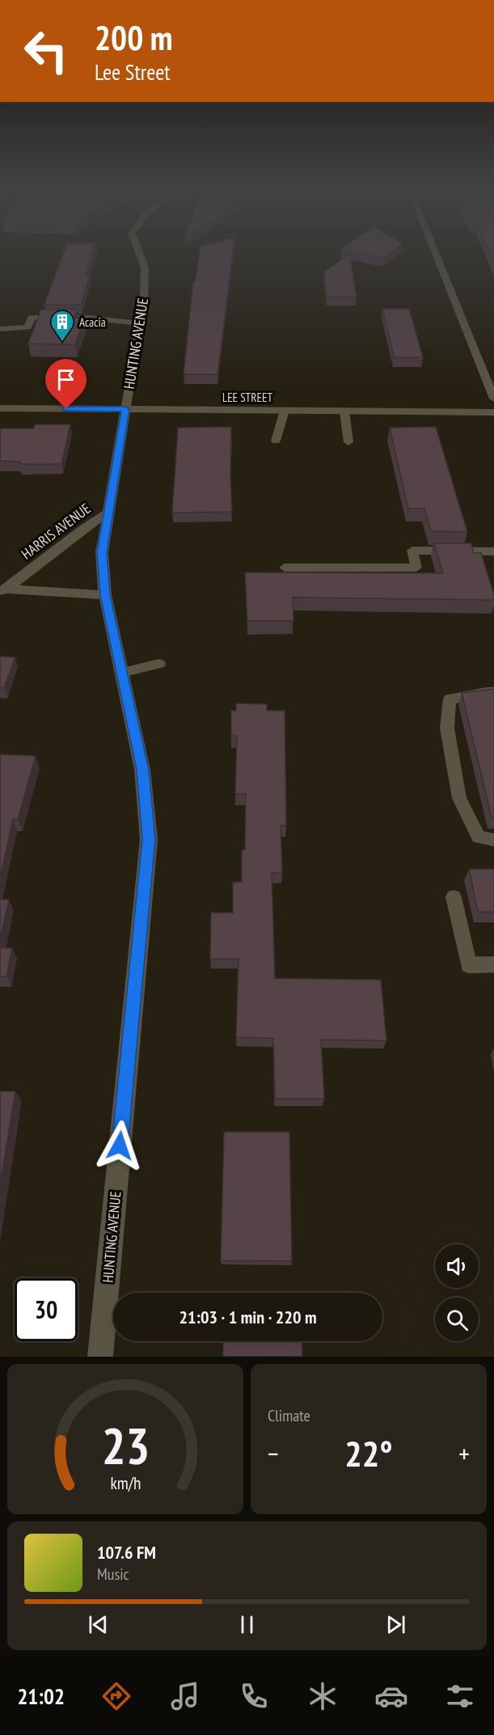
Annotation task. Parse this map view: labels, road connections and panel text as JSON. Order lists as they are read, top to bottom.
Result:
{
  "streets": {
    "street": ["HUNTING AVENUE", "LEE STREET", "HARRIS AVENUE"]
  },
  "crossings": [
    ["HUNTING AVENUE", "LEE STREET"],
    ["HUNTING AVENUE", "HARRIS AVENUE"]
  ],
  "places": {
    "building": ["Acacia"]
  },
  "page": {
    "turn": ["200 m", "Lee Street"],
    "limit": "30",
    "trip": "21:03 · 1 min · 220 m",
    "tile": "Climate",
    "heat": ["−", "22°", "+"],
    "song": ["107.6 FM", "Music"],
    "tabs": "21:02",
    "gauge": ["23", "km/h"]
  }
}
